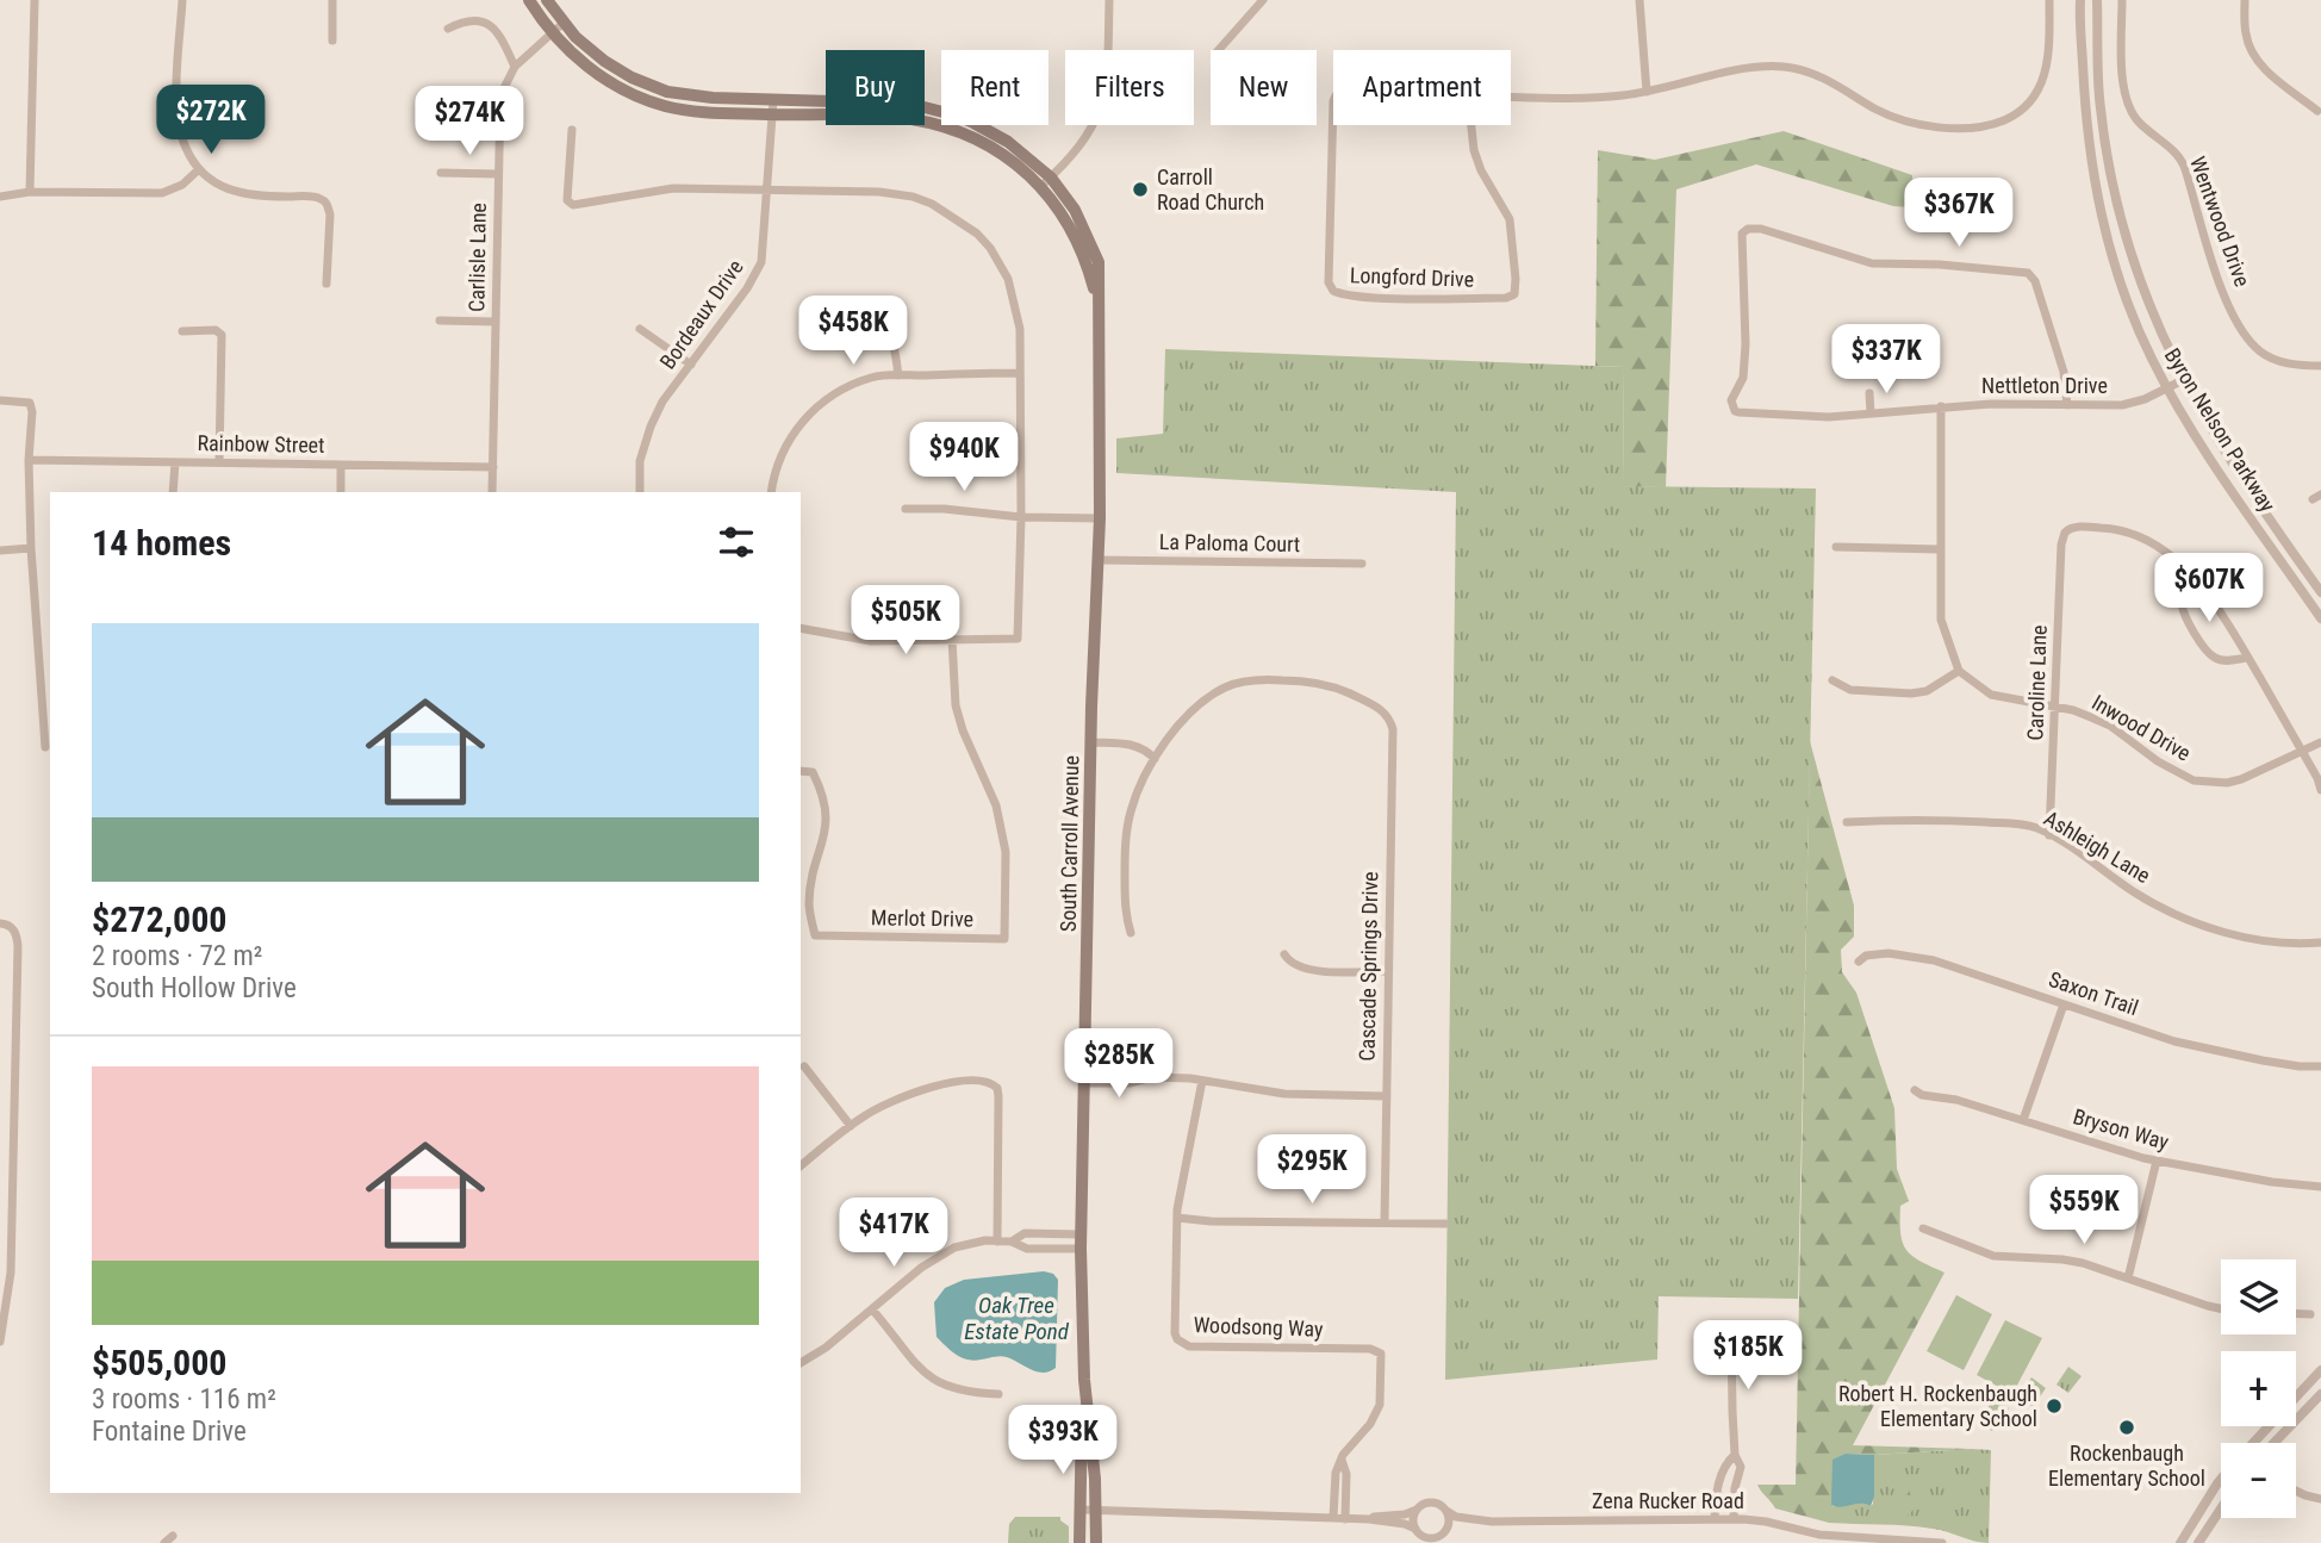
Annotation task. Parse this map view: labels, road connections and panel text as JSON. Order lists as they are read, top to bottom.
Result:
{
  "streets": {
    "main road": ["South Carroll Avenue"],
    "street": [
      "Wentwood Drive",
      "Carlisle Lane",
      "Longford Drive",
      "Bordeaux Drive",
      "Nettleton Drive",
      "Byron Nelson Parkway",
      "Rainbow Street",
      "La Paloma Court",
      "Caroline Lane",
      "Inwood Drive",
      "Ashleigh Lane",
      "Merlot Drive",
      "Cascade Springs Drive",
      "Saxon Trail",
      "Bryson Way",
      "Woodsong Way",
      "Zena Rucker Road"
    ]
  },
  "crossings": [
    ["Carlisle Lane", "Rainbow Street"],
    ["Carlisle Lane", "South Carroll Avenue"],
    ["Bordeaux Drive", "South Carroll Avenue"],
    ["Nettleton Drive", "Byron Nelson Parkway"],
    ["La Paloma Court", "South Carroll Avenue"],
    ["Caroline Lane", "Inwood Drive"],
    ["Caroline Lane", "Ashleigh Lane"]
  ],
  "water": ["Oak Tree Estate Pond"],
  "places": ["Carroll Road Church", "Robert H. Rockenbaugh Elementary School", "Rockenbaugh Elementary School"],
  "page": {
    "chip": [
      "Buy",
      "Rent",
      "Filters",
      "New",
      "Apartment"
    ],
    "price": [
      "$272K",
      "$274K",
      "$367K",
      "$458K",
      "$337K",
      "$940K",
      "$607K",
      "$505K",
      "$285K",
      "$295K",
      "$559K",
      "$417K",
      "$185K",
      "$393K"
    ],
    "heading": "14 homes",
    "list": [
      {
        "name": "$272,000",
        "note": "2 rooms · 72 m² · South Hollow Drive"
      },
      {
        "name": "$505,000",
        "note": "3 rooms · 116 m² · Fontaine Drive"
      }
    ],
    "map_buttons": ["+", "−"]
  }
}
